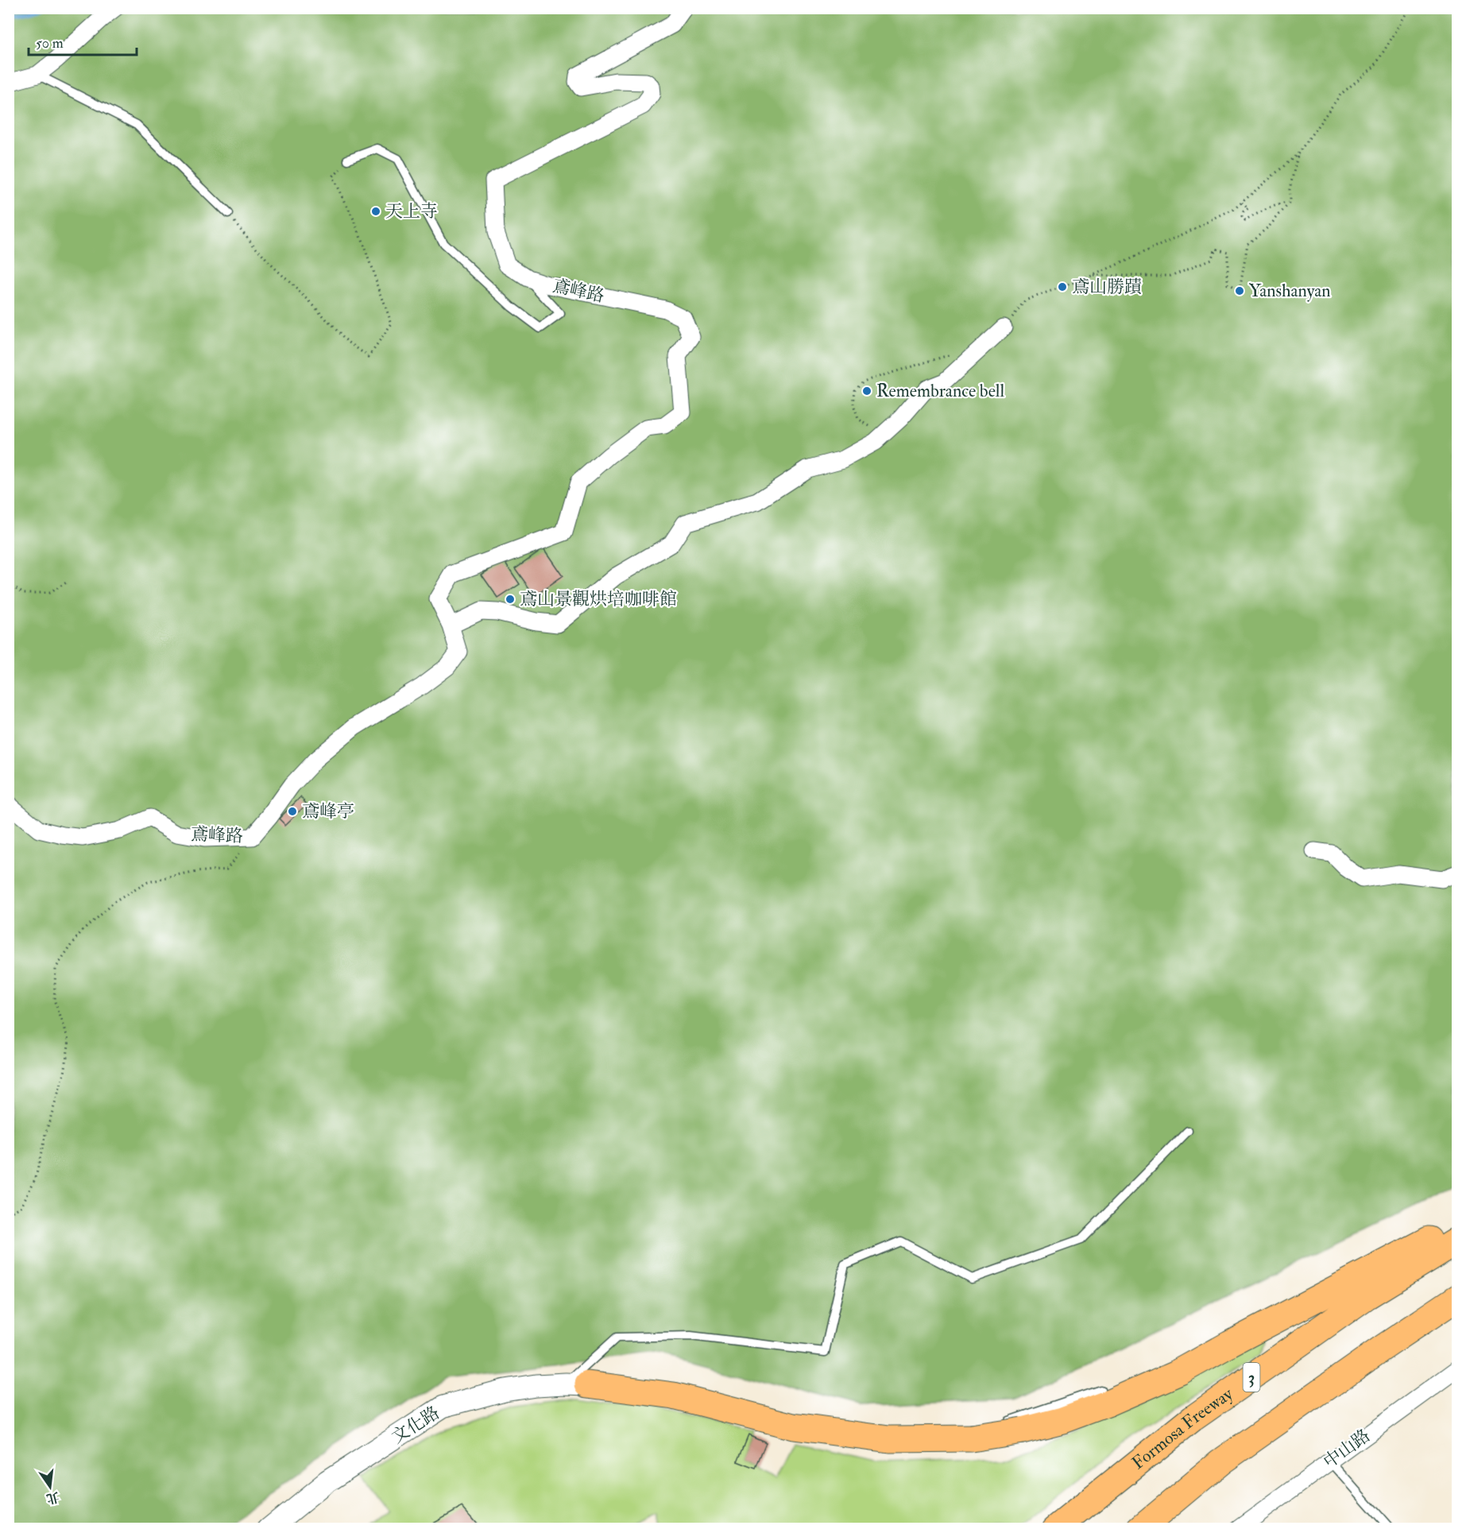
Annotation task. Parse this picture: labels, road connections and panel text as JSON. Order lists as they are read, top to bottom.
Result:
{
  "streets": {
    "highway": ["3", "Formosa Freeway"],
    "street": ["鳶峰路", "文化路", "中山路"]
  },
  "places": [
    "天上寺",
    "鳶山勝蹟",
    "Yanshanyan",
    "Remembrance bell",
    "鳶山景觀烘培咖啡館",
    "鳶峰亭"
  ],
  "scale_bar": "50 m",
  "north": "bottom"
}
